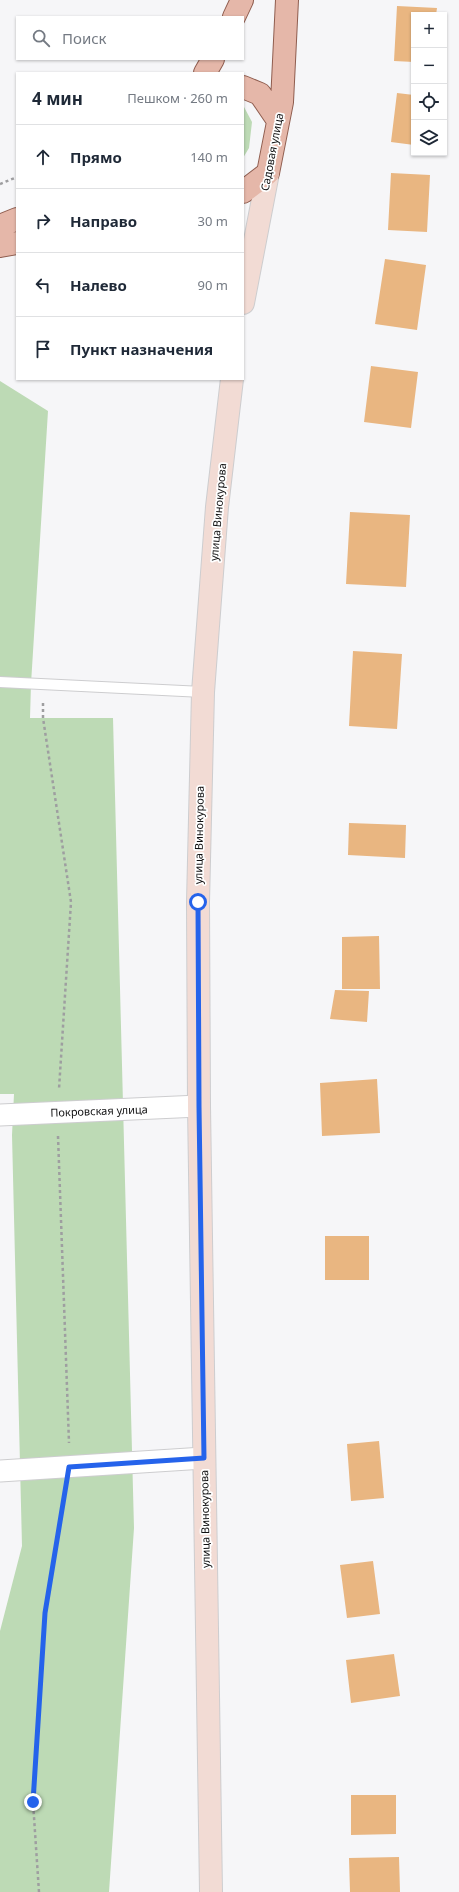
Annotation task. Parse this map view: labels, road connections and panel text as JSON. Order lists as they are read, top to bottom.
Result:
{
  "streets": {
    "main road": ["Садовая улица", "улица Винокурова"],
    "street": ["Покровская улица"]
  },
  "crossings": [
    ["улица Винокурова", "Покровская улица"]
  ],
  "page": {
    "map_buttons": ["+", "−"],
    "search": "Поиск",
    "heading": ["4 мин", "Пешком · 260 m"],
    "list": [
      ["Прямо", "140 m"],
      ["Направо", "30 m"],
      ["Налево", "90 m"],
      "Пункт назначения"
    ]
  }
}
